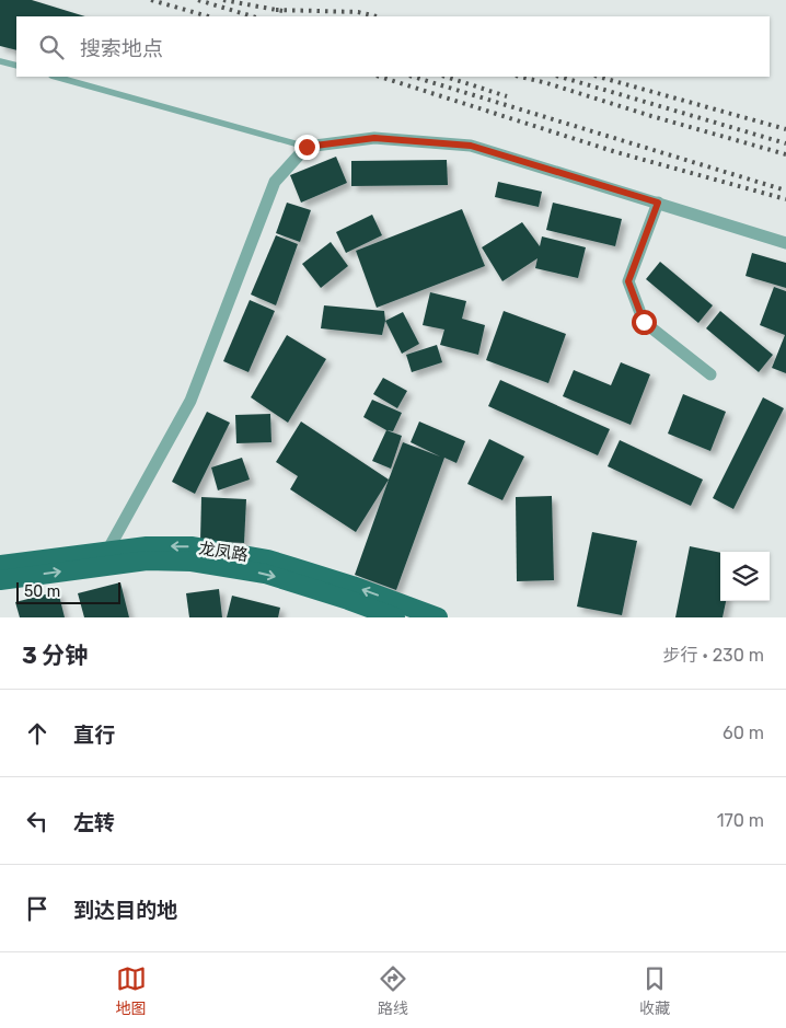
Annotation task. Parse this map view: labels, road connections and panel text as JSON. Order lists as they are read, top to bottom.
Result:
{
  "streets": {
    "main road": ["龙凤路"]
  },
  "scale_bar": "50 m",
  "page": {
    "search": "搜索地点",
    "scale": "50 m",
    "heading": ["3 分钟", "步行 · 230 m"],
    "list": [
      ["直行", "60 m"],
      ["左转", "170 m"],
      "到达目的地"
    ],
    "nav": ["地图", "路线", "收藏"]
  }
}
